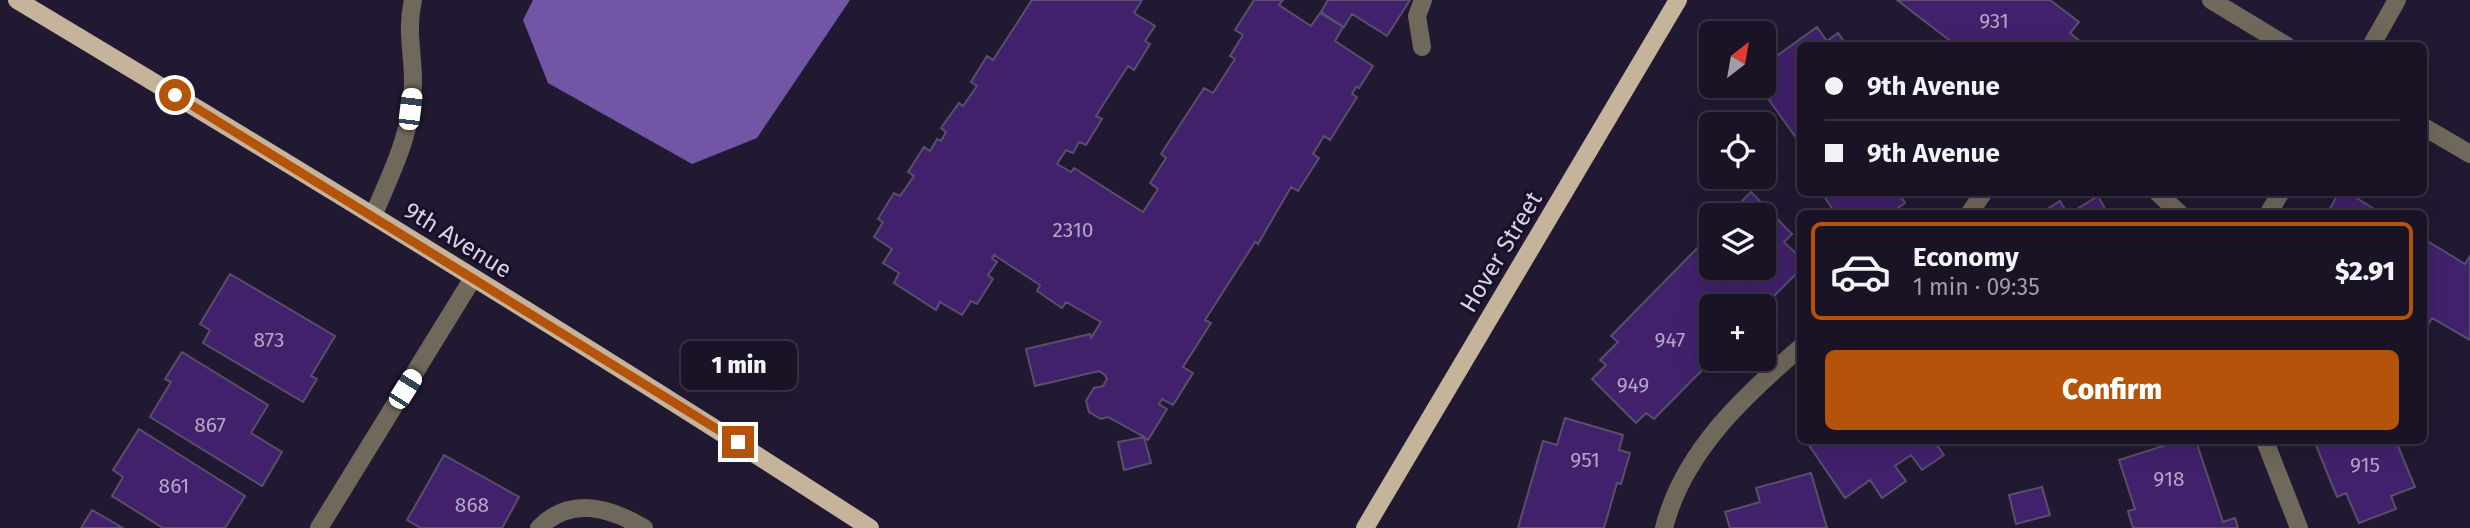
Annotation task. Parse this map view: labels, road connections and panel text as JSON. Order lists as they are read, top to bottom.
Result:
{
  "streets": {
    "main road": ["9th Avenue", "Hover Street"]
  },
  "house_numbers": [
    "931",
    "2310",
    "873",
    "947",
    "949",
    "867",
    "951",
    "915",
    "918",
    "861",
    "868"
  ],
  "north": "top right",
  "page": {
    "map_buttons": "+",
    "banner": ["9th Avenue", "9th Avenue"],
    "list": [
      {
        "name": "Economy",
        "note": "1 min · 09:35",
        "value": "$2.91"
      }
    ],
    "buttons": "Confirm",
    "bubble": "1 min"
  }
}
